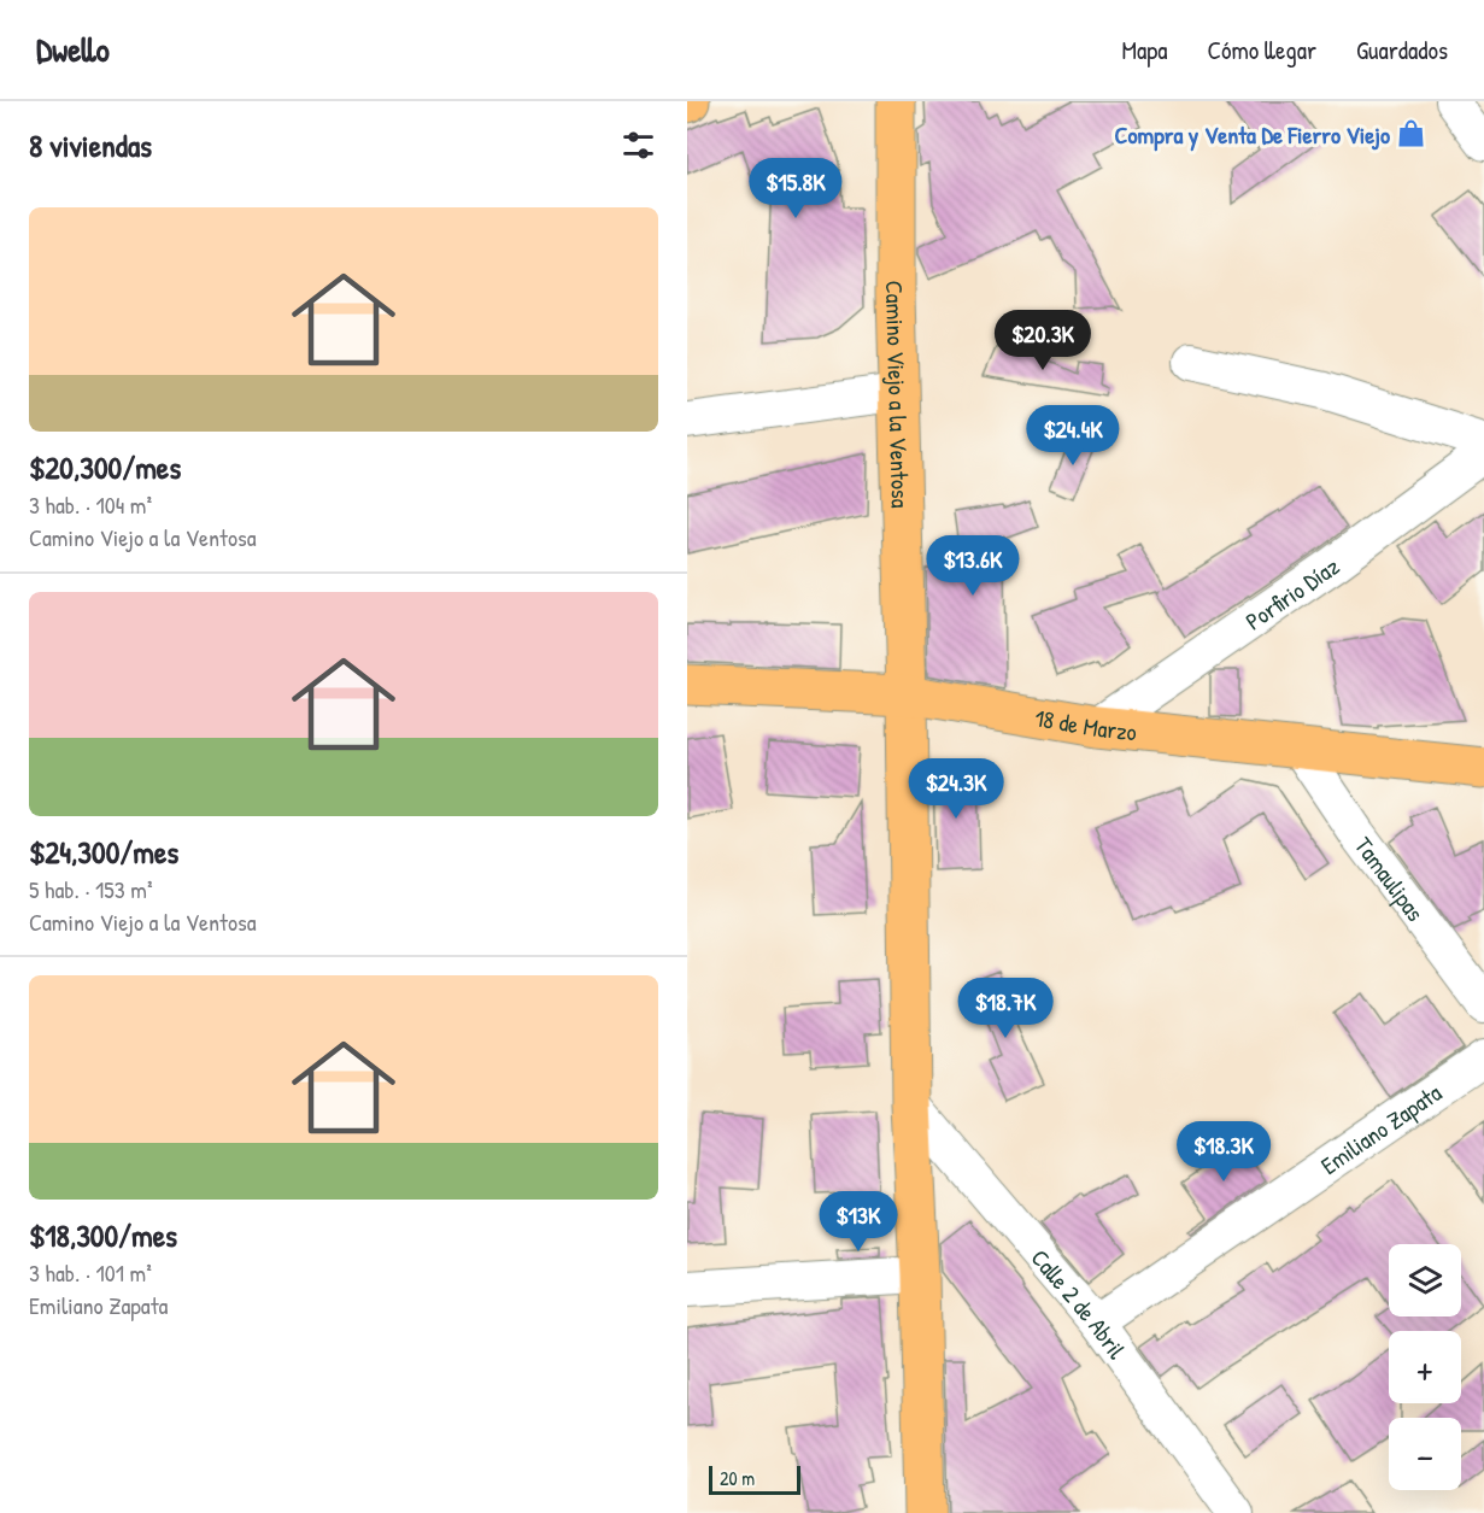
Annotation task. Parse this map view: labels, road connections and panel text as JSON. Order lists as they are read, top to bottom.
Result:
{
  "streets": {
    "main road": ["Camino Viejo a la Ventosa", "18 de Marzo"],
    "street": [
      "Porfirio Díaz",
      "Tamaulipas",
      "Emiliano Zapata",
      "Calle 2 de Abril"
    ]
  },
  "crossings": [
    ["Camino Viejo a la Ventosa", "18 de Marzo"],
    ["Camino Viejo a la Ventosa", "Calle 2 de Abril"],
    ["Porfirio Díaz", "18 de Marzo"],
    ["18 de Marzo", "Tamaulipas"],
    ["Emiliano Zapata", "Calle 2 de Abril"]
  ],
  "places": {
    "shop": ["Compra y Venta De Fierro Viejo"]
  },
  "scale_bar": "20 m",
  "page": {
    "header": "Dwello",
    "nav": ["Mapa", "Cómo llegar", "Guardados"],
    "heading": "8 viviendas",
    "price": [
      "$15.8K",
      "$20.3K",
      "$24.4K",
      "$13.6K",
      "$24.3K",
      "$18.7K",
      "$18.3K",
      "$13K"
    ],
    "list": [
      {
        "name": "$20,300/mes",
        "note": "3 hab. · 104 m² · Camino Viejo a la Ventosa"
      },
      {
        "name": "$24,300/mes",
        "note": "5 hab. · 153 m² · Camino Viejo a la Ventosa"
      },
      {
        "name": "$18,300/mes",
        "note": "3 hab. · 101 m² · Emiliano Zapata"
      }
    ],
    "map_buttons": ["+", "−"],
    "scale": "20 m"
  }
}
